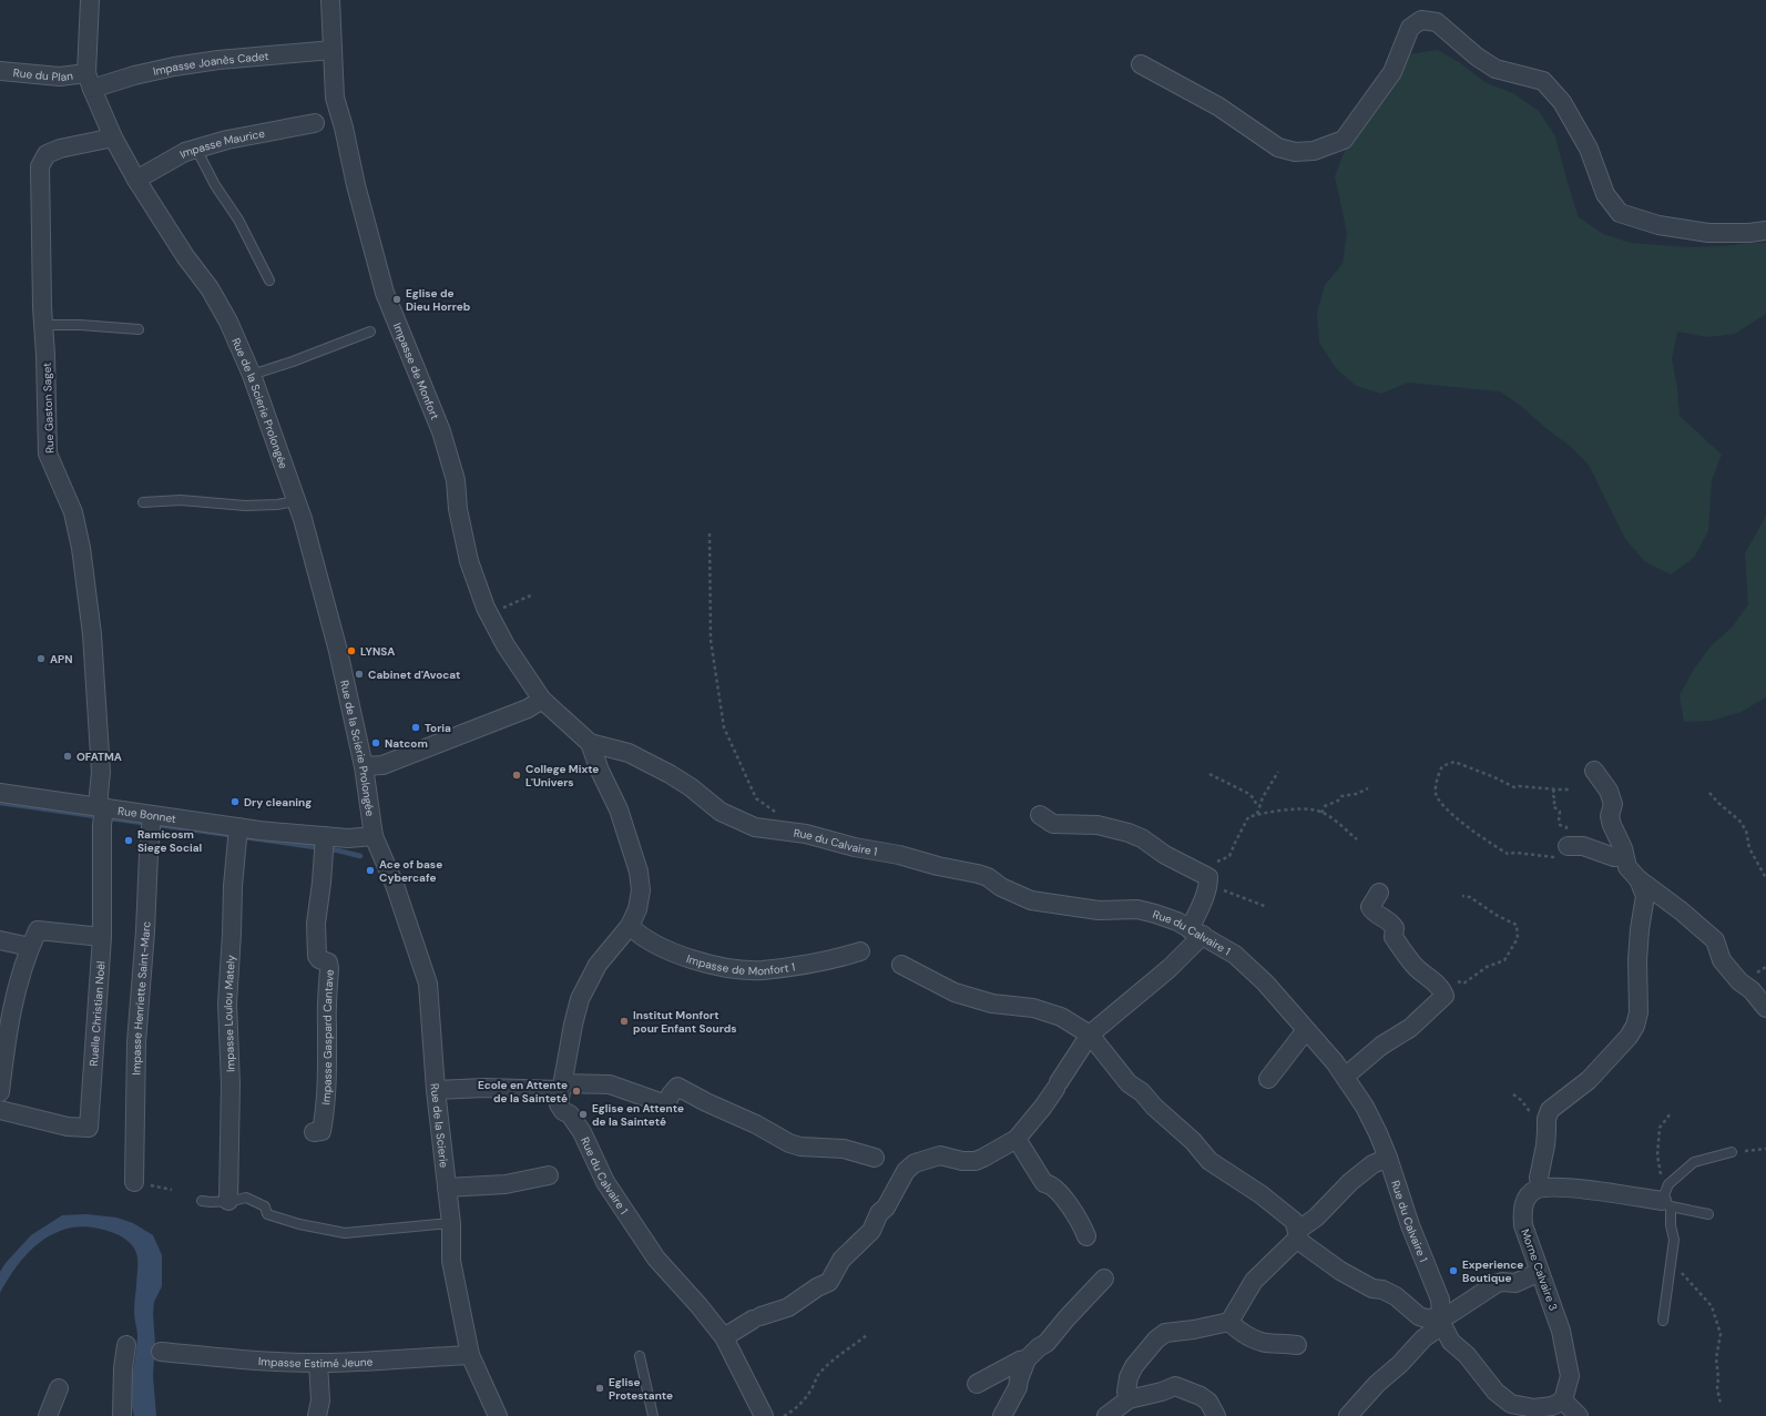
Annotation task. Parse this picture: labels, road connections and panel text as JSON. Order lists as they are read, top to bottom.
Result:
{
  "streets": {
    "street": [
      "Impasse Joanès Cadet",
      "Rue du Plan",
      "Impasse Maurice",
      "Impasse de Monfort",
      "Rue de la Scierie Prolongée",
      "Rue Gaston Saget",
      "Rue Bonnet",
      "Rue du Calvaire 1",
      "Impasse de Monfort 1",
      "Impasse Henriette Saint-Marc",
      "Ruelle Christian Noël",
      "Impasse Loulou Mately",
      "Impasse Gaspard Cantave",
      "Rue de la Scierie",
      "Morne Calvaire 3",
      "Impasse Estimé Jeune"
    ]
  },
  "crossings": [
    ["Impasse Joanès Cadet", "Rue du Plan"],
    ["Impasse Joanès Cadet", "Impasse de Monfort"],
    ["Impasse Joanès Cadet", "Rue de la Scierie Prolongée"],
    ["Rue du Plan", "Rue de la Scierie Prolongée"],
    ["Impasse Maurice", "Rue de la Scierie Prolongée"],
    ["Impasse de Monfort", "Rue du Calvaire 1"],
    ["Rue de la Scierie Prolongée", "Rue Gaston Saget"],
    ["Rue de la Scierie Prolongée", "Rue Bonnet"],
    ["Rue de la Scierie Prolongée", "Rue de la Scierie"],
    ["Rue Gaston Saget", "Rue Bonnet"],
    ["Rue Gaston Saget", "Ruelle Christian Noël"],
    ["Rue Bonnet", "Impasse Henriette Saint-Marc"],
    ["Rue Bonnet", "Ruelle Christian Noël"],
    ["Rue Bonnet", "Impasse Loulou Mately"],
    ["Rue Bonnet", "Impasse Gaspard Cantave"],
    ["Rue Bonnet", "Rue de la Scierie"],
    ["Rue du Calvaire 1", "Impasse de Monfort 1"],
    ["Rue du Calvaire 1", "Morne Calvaire 3"],
    ["Rue de la Scierie", "Impasse Estimé Jeune"]
  ],
  "places": [
    "Eglise de Dieu Horreb",
    "LYNSA",
    "APN",
    "Cabinet d'Avocat",
    "Toria",
    "Natcom",
    "OFATMA",
    "College Mixte L'Univers",
    "Dry cleaning",
    "Ramicosm Siege Social",
    "Ace of base Cybercafe",
    "Institut Monfort pour Enfant Sourds",
    "Ecole en Attente de la Sainteté",
    "Eglise en Attente de la Sainteté",
    "Experience Boutique",
    "Eglise Protestante"
  ]
}
